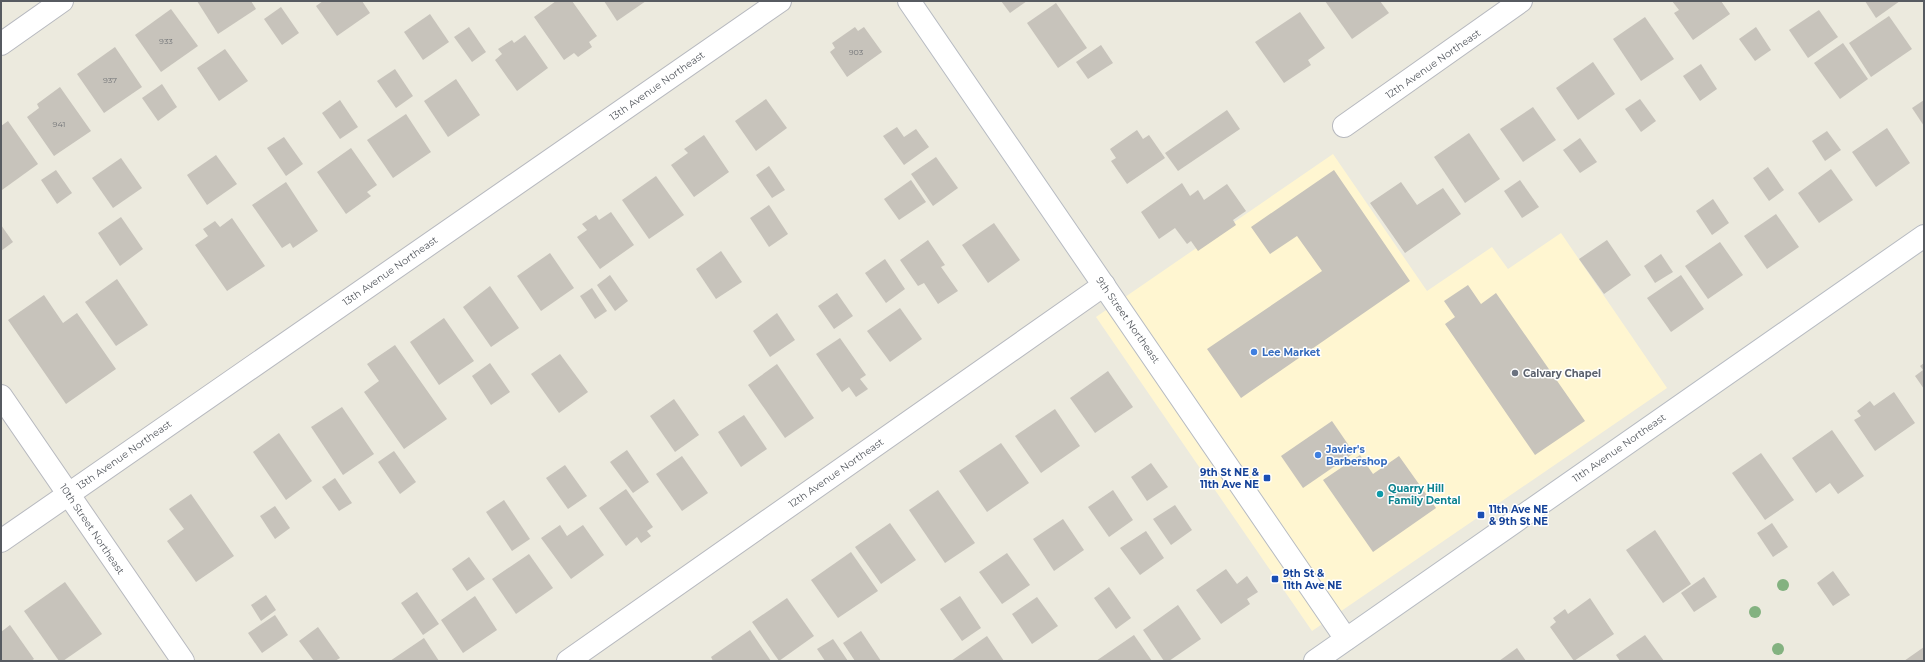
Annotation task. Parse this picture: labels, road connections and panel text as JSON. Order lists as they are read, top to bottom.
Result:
{
  "streets": {
    "street": [
      "12th Avenue Northeast",
      "13th Avenue Northeast",
      "9th Street Northeast",
      "11th Avenue Northeast",
      "10th Street Northeast"
    ]
  },
  "crossings": [
    ["12th Avenue Northeast", "9th Street Northeast"],
    ["13th Avenue Northeast", "10th Street Northeast"],
    ["9th Street Northeast", "11th Avenue Northeast"]
  ],
  "places": {
    "other": [
      "Lee Market",
      "Calvary Chapel",
      "Javier's Barbershop",
      "Quarry Hill Family Dental"
    ],
    "transit": ["9th St NE & 11th Ave NE", "11th Ave NE & 9th St NE", "9th St & 11th Ave NE"]
  },
  "house_numbers": [
    "933",
    "903",
    "937",
    "941"
  ]
}
